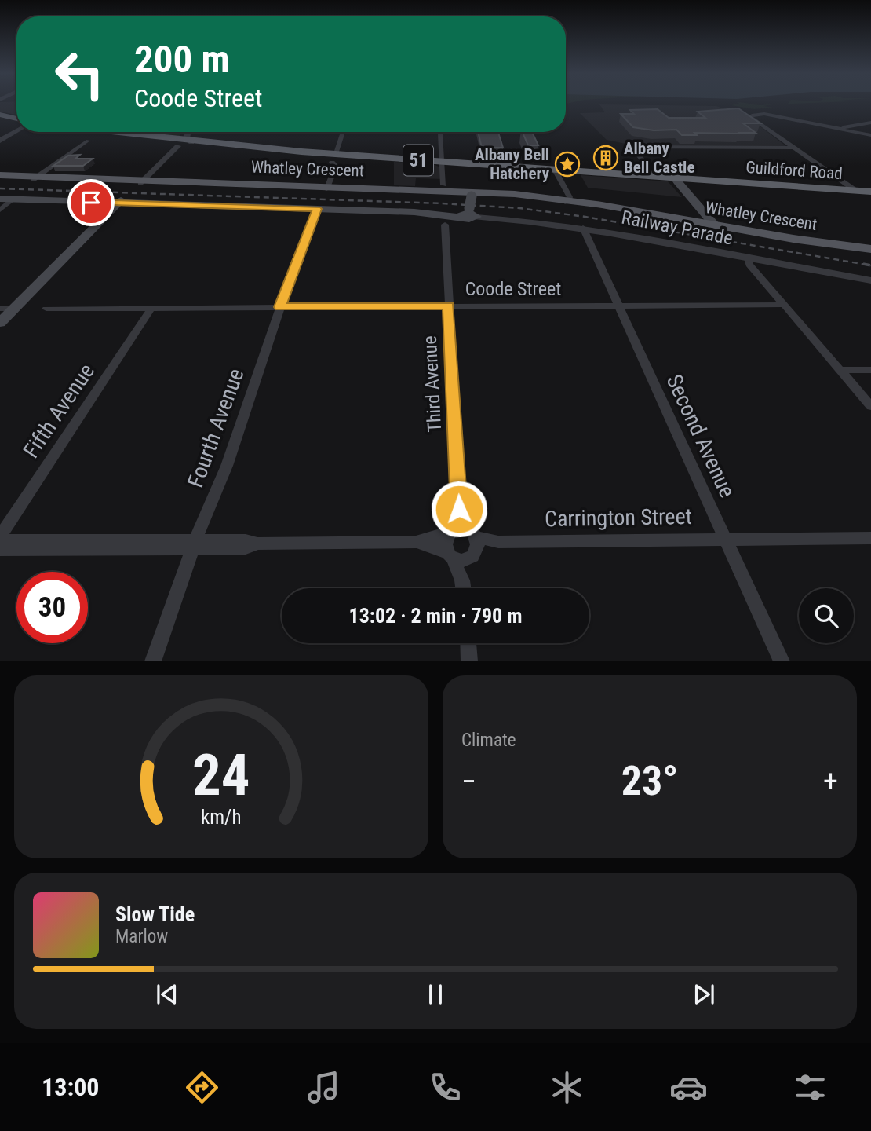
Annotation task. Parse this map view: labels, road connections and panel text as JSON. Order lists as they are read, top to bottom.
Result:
{
  "streets": {
    "highway": ["51", "Guildford Road"],
    "main road": ["Whatley Crescent", "Railway Parade"],
    "street": [
      "Coode Street",
      "Third Avenue",
      "Fifth Avenue",
      "Fourth Avenue",
      "Second Avenue",
      "Carrington Street"
    ]
  },
  "crossings": [
    ["Railway Parade", "Fourth Avenue"],
    ["Railway Parade", "Second Avenue"],
    ["Coode Street", "Third Avenue"],
    ["Coode Street", "Fifth Avenue"],
    ["Coode Street", "Fourth Avenue"],
    ["Coode Street", "Second Avenue"],
    ["Third Avenue", "Carrington Street"],
    ["Fifth Avenue", "Carrington Street"],
    ["Fourth Avenue", "Carrington Street"],
    ["Second Avenue", "Carrington Street"]
  ],
  "places": {
    "building": ["Albany Bell Castle"],
    "place": ["Albany Bell Hatchery"]
  },
  "page": {
    "turn": ["200 m", "Coode Street"],
    "limit": "30",
    "trip": "13:02 · 2 min · 790 m",
    "tile": "Climate",
    "heat": ["−", "23°", "+"],
    "song": ["Slow Tide", "Marlow"],
    "tabs": "13:00",
    "gauge": ["24", "km/h"]
  }
}
